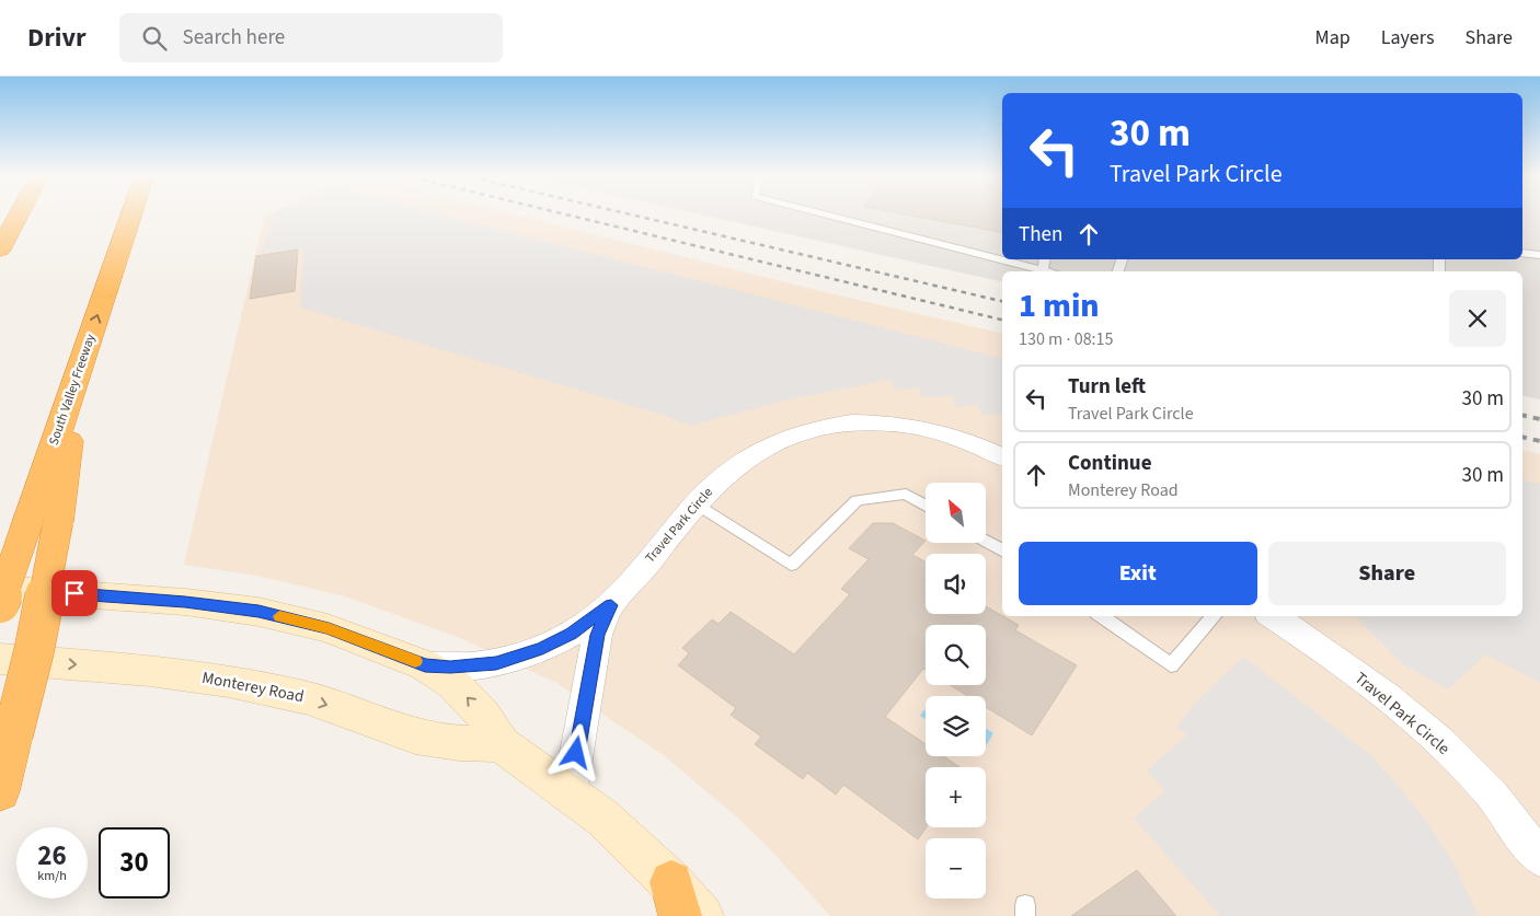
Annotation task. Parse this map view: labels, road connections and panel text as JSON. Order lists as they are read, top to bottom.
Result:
{
  "streets": {
    "highway": ["South Valley Freeway"],
    "main road": ["Monterey Road"],
    "street": ["Travel Park Circle"]
  },
  "one_way": ["South Valley Freeway"],
  "north": "top left",
  "page": {
    "header": "Drivr",
    "search": "Search here",
    "nav": ["Map", "Layers", "Share"],
    "turn": ["30 m", "Travel Park Circle"],
    "then": "Then",
    "heading": ["1 min", "130 m · 08:15"],
    "list": [
      {
        "name": "Turn left",
        "note": "Travel Park Circle",
        "value": "30 m"
      },
      {
        "name": "Continue",
        "note": "Monterey Road",
        "value": "30 m"
      }
    ],
    "map_buttons": ["+", "−"],
    "buttons": ["Exit", "Share"],
    "speed": "26 km/h",
    "limit": "30"
  }
}
